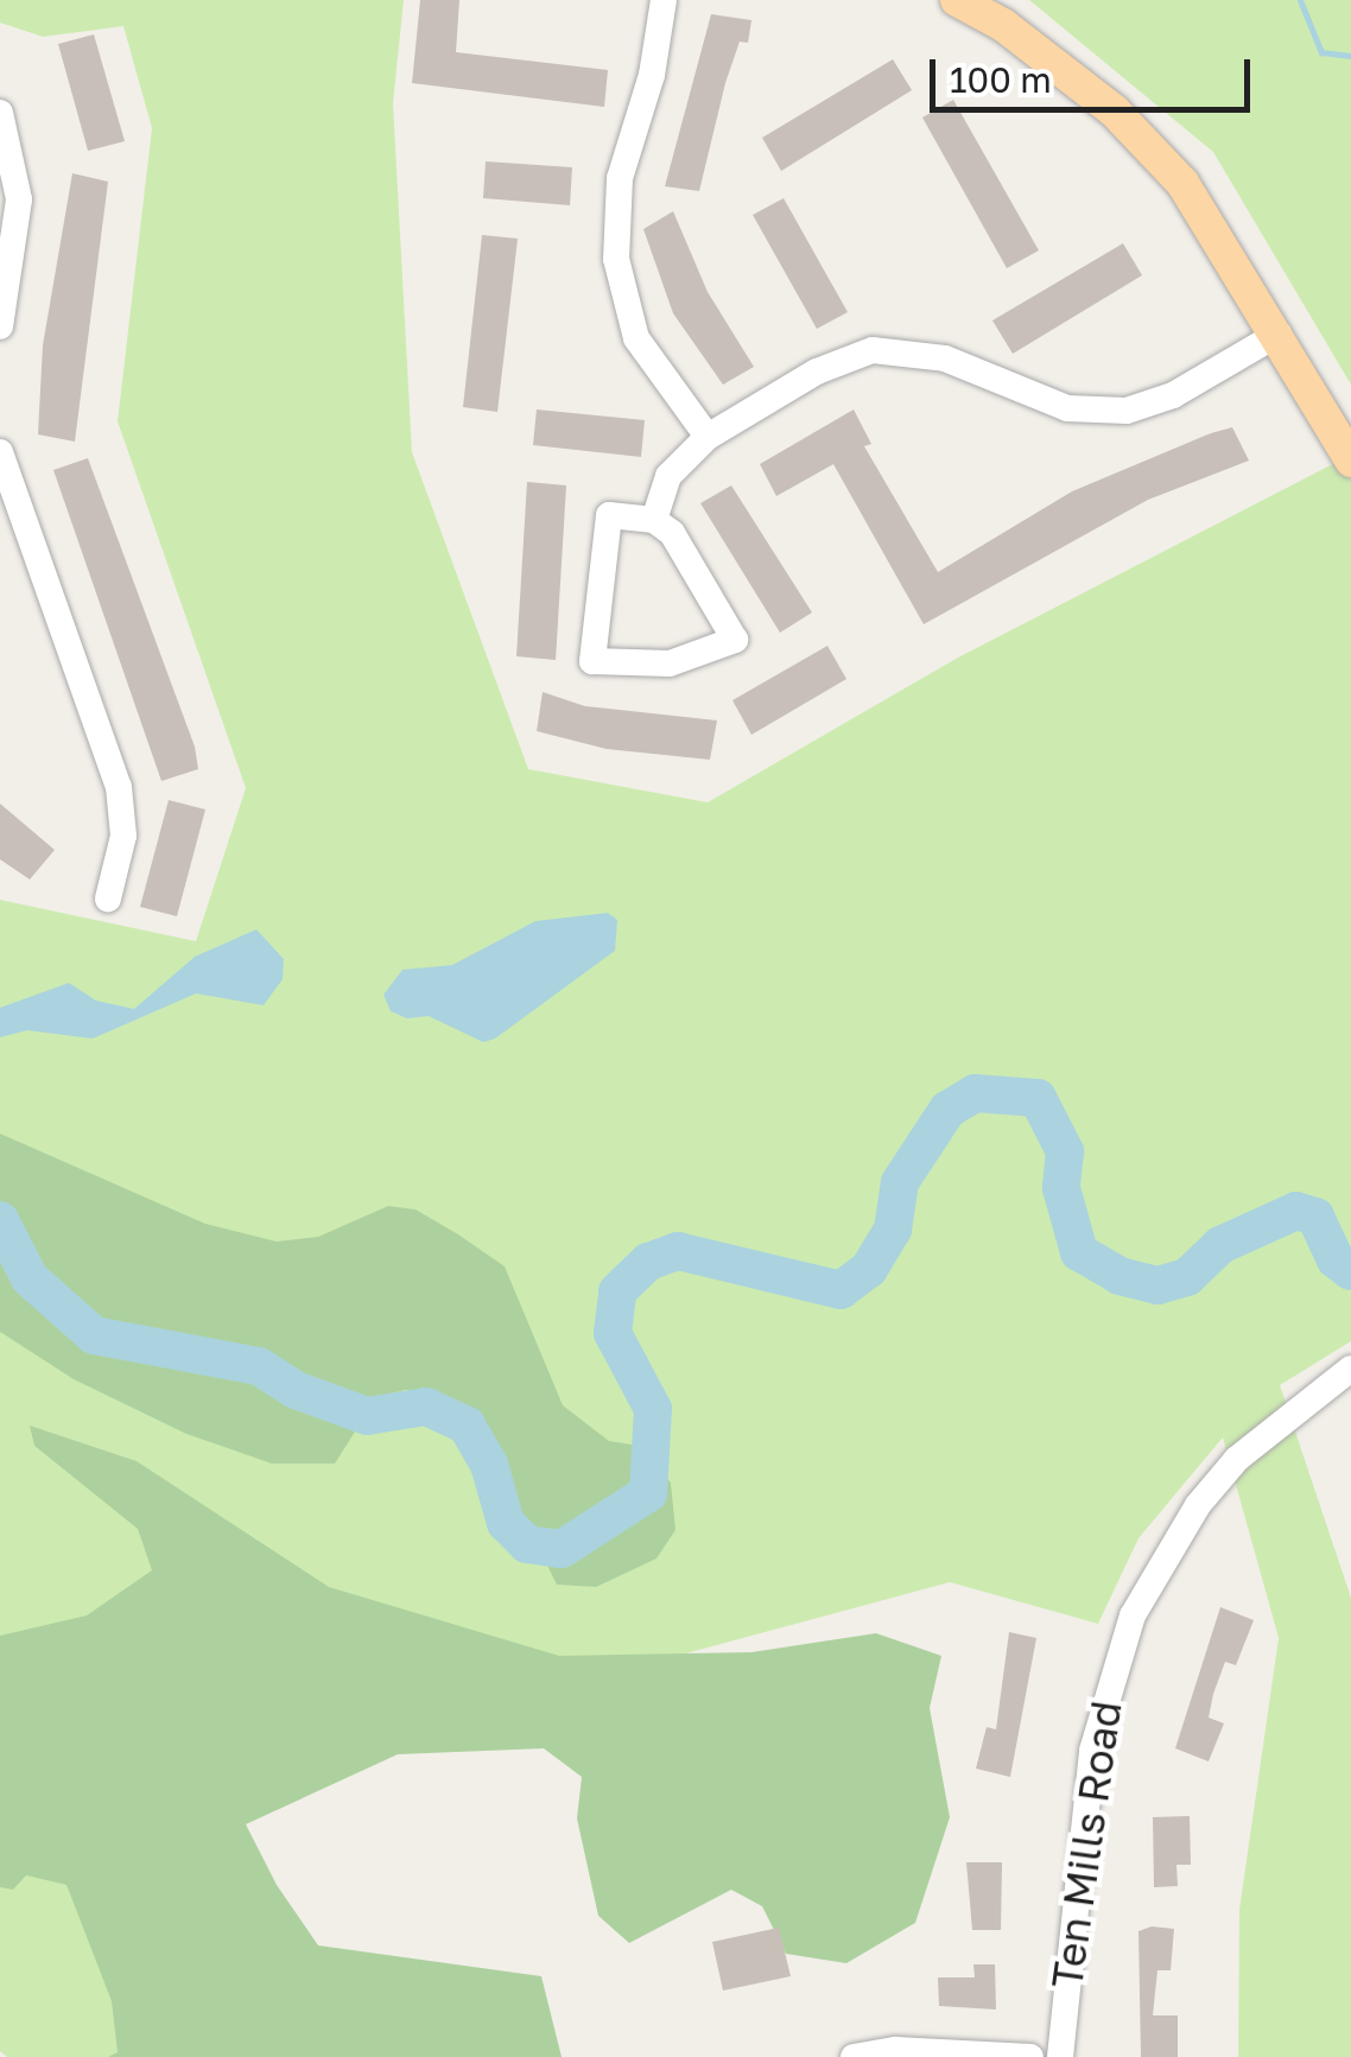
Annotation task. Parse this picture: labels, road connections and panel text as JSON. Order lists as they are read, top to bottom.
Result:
{
  "streets": {
    "street": ["Ten Mills Road"]
  },
  "scale_bar": "100 m"
}
